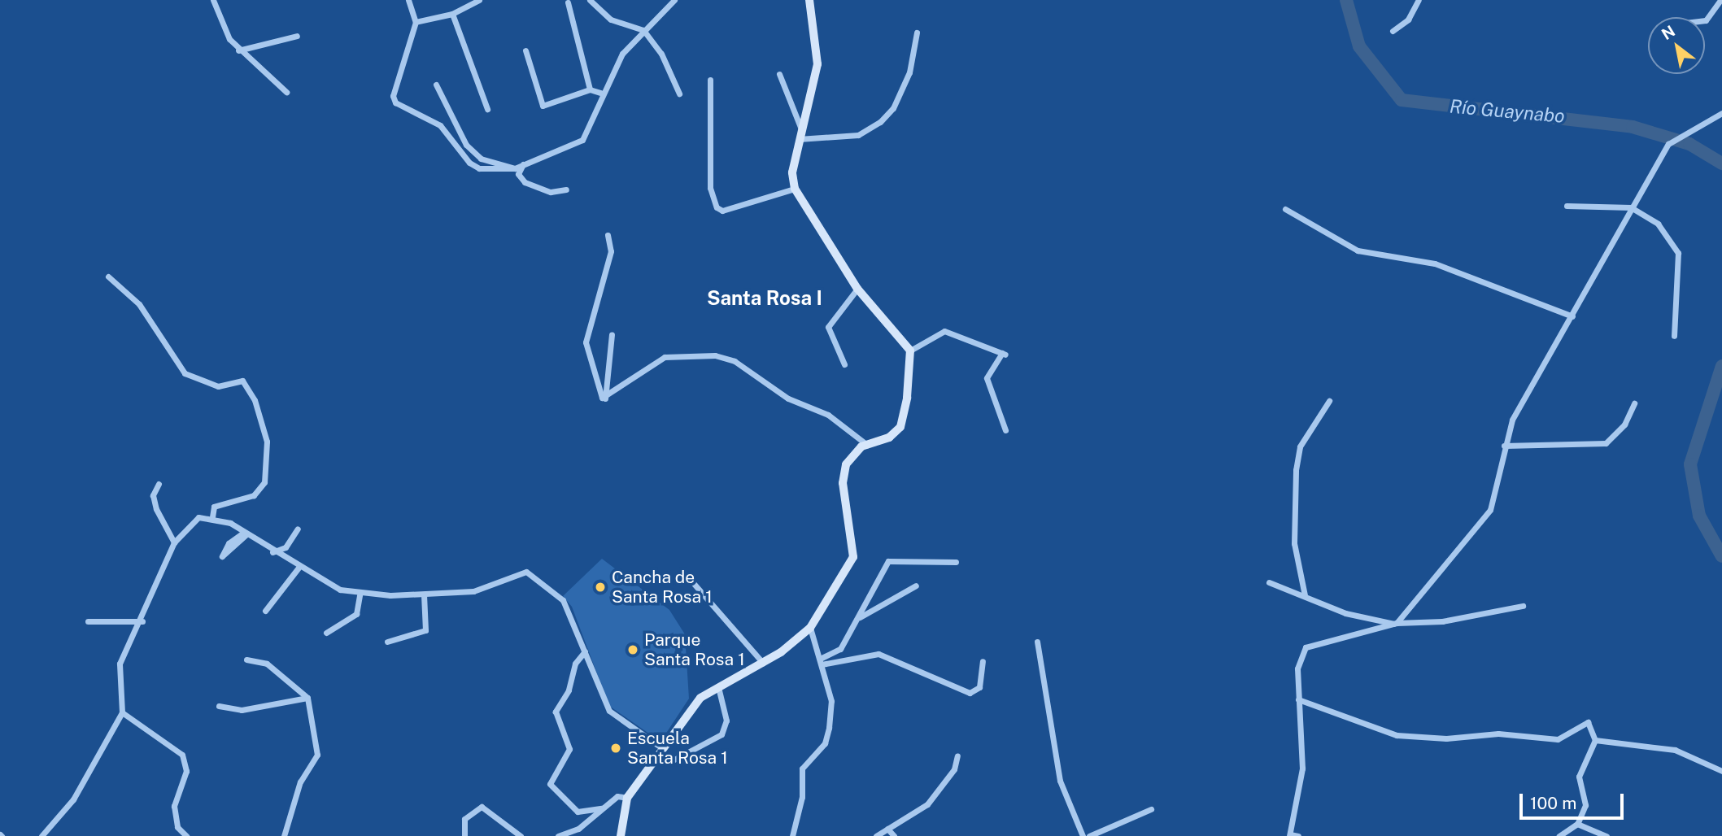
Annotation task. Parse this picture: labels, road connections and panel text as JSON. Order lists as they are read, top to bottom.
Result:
{
  "districts": ["Santa Rosa I"],
  "water": ["Río Guaynabo"],
  "places": ["Cancha de Santa Rosa 1", "Parque Santa Rosa 1", "Escuela Santa Rosa 1"],
  "scale_bar": "100 m",
  "north": "top left"
}
